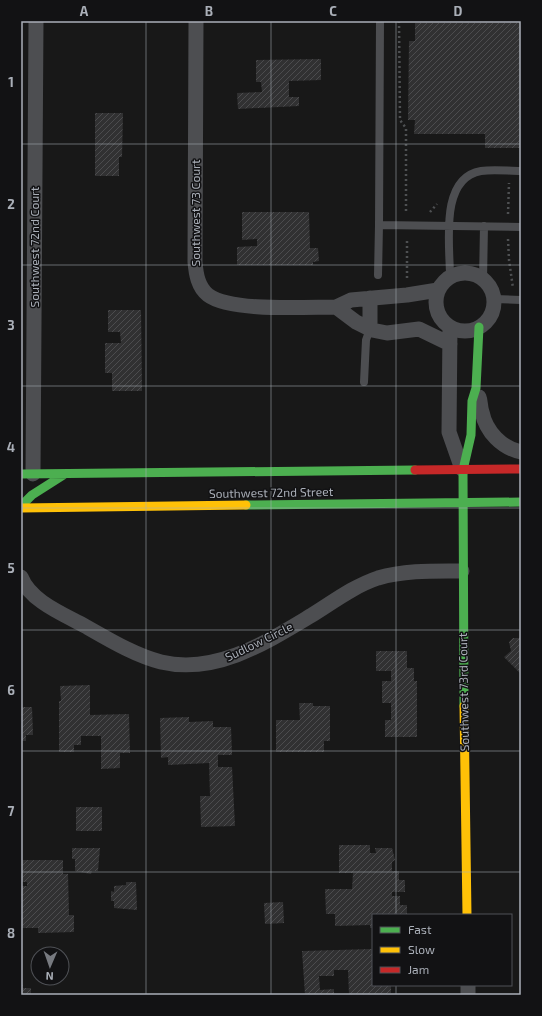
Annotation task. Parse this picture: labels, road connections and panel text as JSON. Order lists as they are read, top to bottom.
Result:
{
  "streets": {
    "main road": ["Southwest 72nd Street", "Southwest 73rd Court"],
    "street": ["Southwest 73 Court", "Southwest 72nd Court", "Sudlow Circle"]
  },
  "crossings": [
    ["Southwest 72nd Court", "Southwest 72nd Street"],
    ["Southwest 72nd Street", "Southwest 73rd Court"],
    ["Sudlow Circle", "Southwest 73rd Court"]
  ],
  "legend": ["Fast", "Slow", "Jam"],
  "north": "bottom",
  "grid": {
    "columns": [
      "A",
      "B",
      "C",
      "D"
    ],
    "rows": [
      "1",
      "2",
      "3",
      "4",
      "5",
      "6",
      "7",
      "8"
    ]
  }
}
